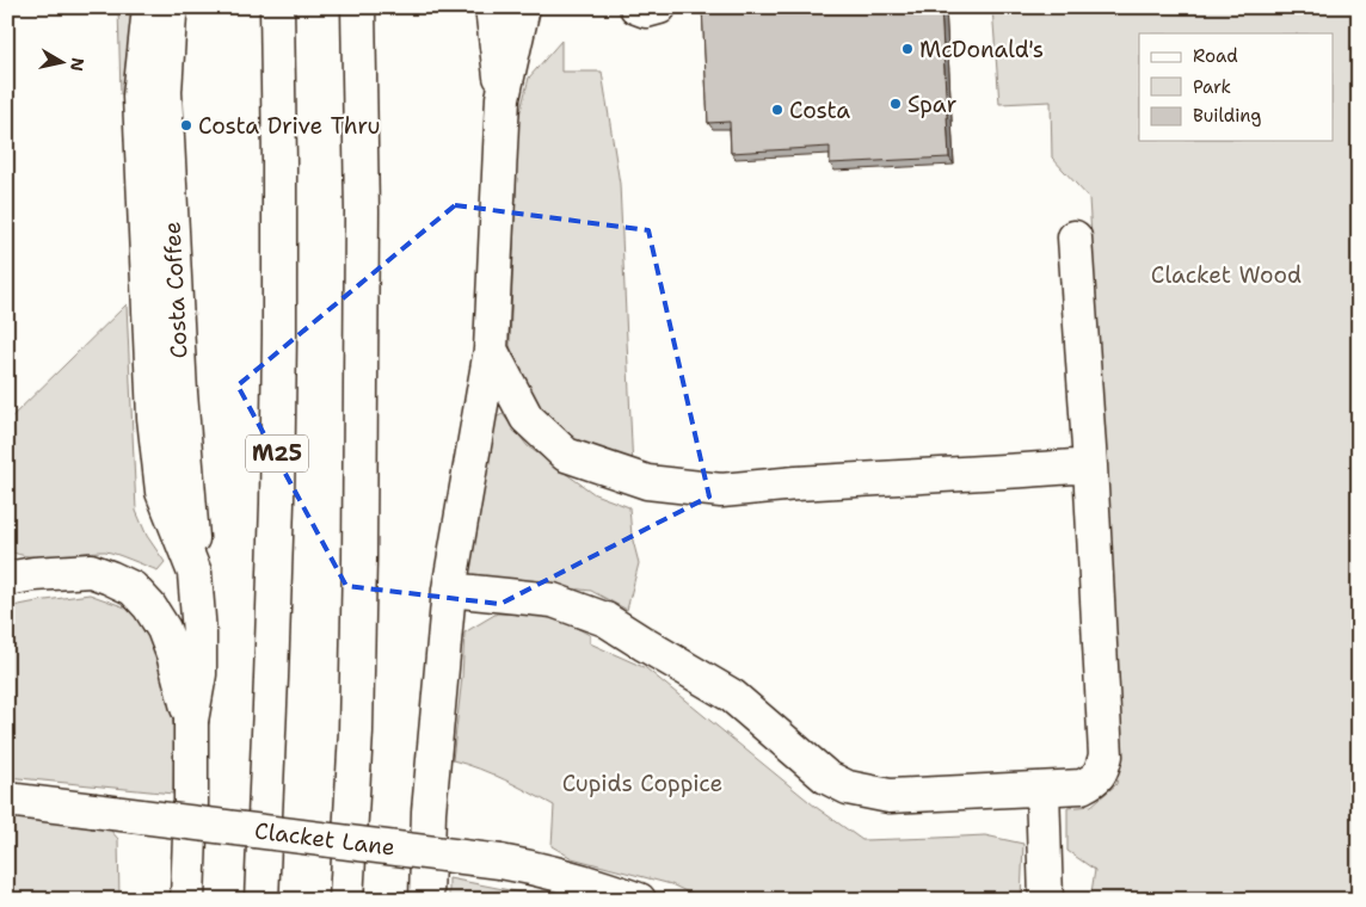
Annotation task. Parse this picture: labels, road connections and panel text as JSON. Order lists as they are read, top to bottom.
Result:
{
  "streets": {
    "main road": ["Costa Coffee", "M25", "Clacket Lane"]
  },
  "parks": ["Clacket Wood", "Cupids Coppice"],
  "places": [
    "McDonald's",
    "Spar",
    "Costa",
    "Costa Drive Thru"
  ],
  "legend": ["Road", "Park", "Building"],
  "north": "right"
}
